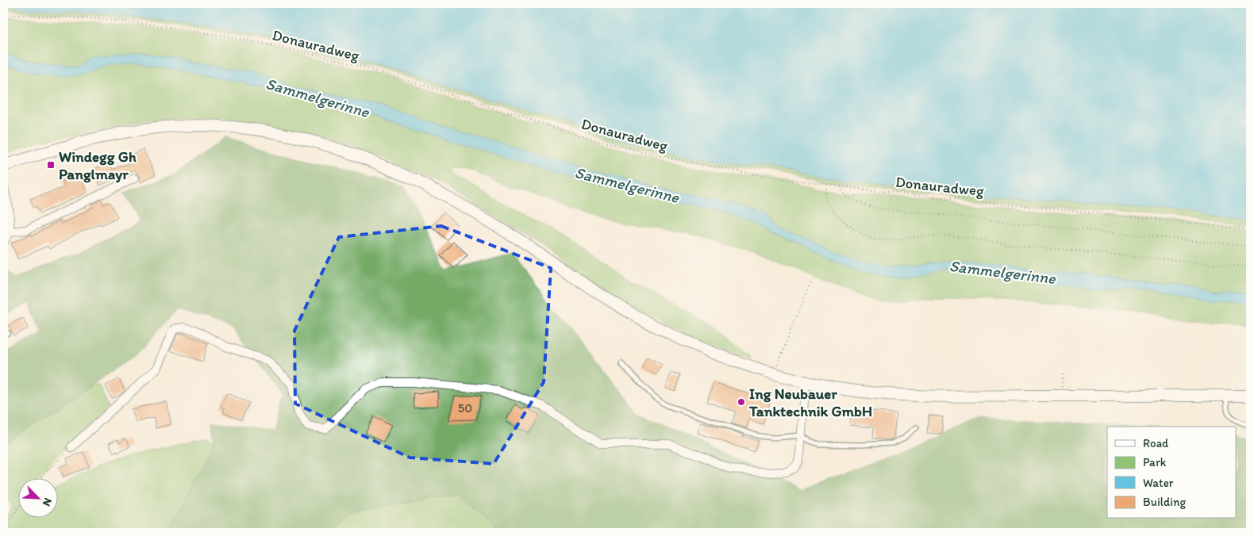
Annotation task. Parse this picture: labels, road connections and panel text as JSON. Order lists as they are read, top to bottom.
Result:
{
  "streets": {
    "path": ["Donauradweg"]
  },
  "water": ["Sammelgerinne"],
  "places": {
    "transit": ["Windegg Gh Panglmayr"],
    "other": ["Ing Neubauer Tanktechnik GmbH"]
  },
  "house_numbers": ["50"],
  "legend": [
    "Road",
    "Park",
    "Water",
    "Building"
  ],
  "north": "bottom right"
}
